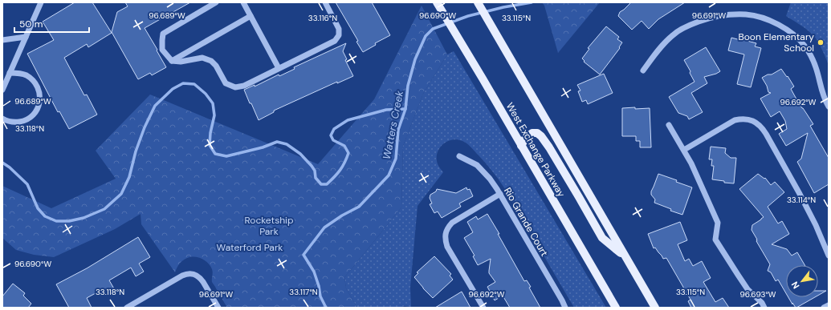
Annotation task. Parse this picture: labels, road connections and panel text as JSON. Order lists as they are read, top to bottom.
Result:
{
  "streets": {
    "main road": ["West Exchange Parkway"],
    "street": ["Rio Grande Court"]
  },
  "water": ["Watters Creek"],
  "parks": ["Rocketship Park", "Waterford Park"],
  "places": ["Boon Elementary School"],
  "scale_bar": "50 m",
  "north": "bottom left",
  "coordinates": [
    "96.689°W",
    "96.690°W",
    "96.691°W",
    "33.116°N",
    "33.115°N",
    "96.692°W",
    "33.118°N",
    "33.114°N",
    "33.117°N",
    "96.693°W"
  ]
}
